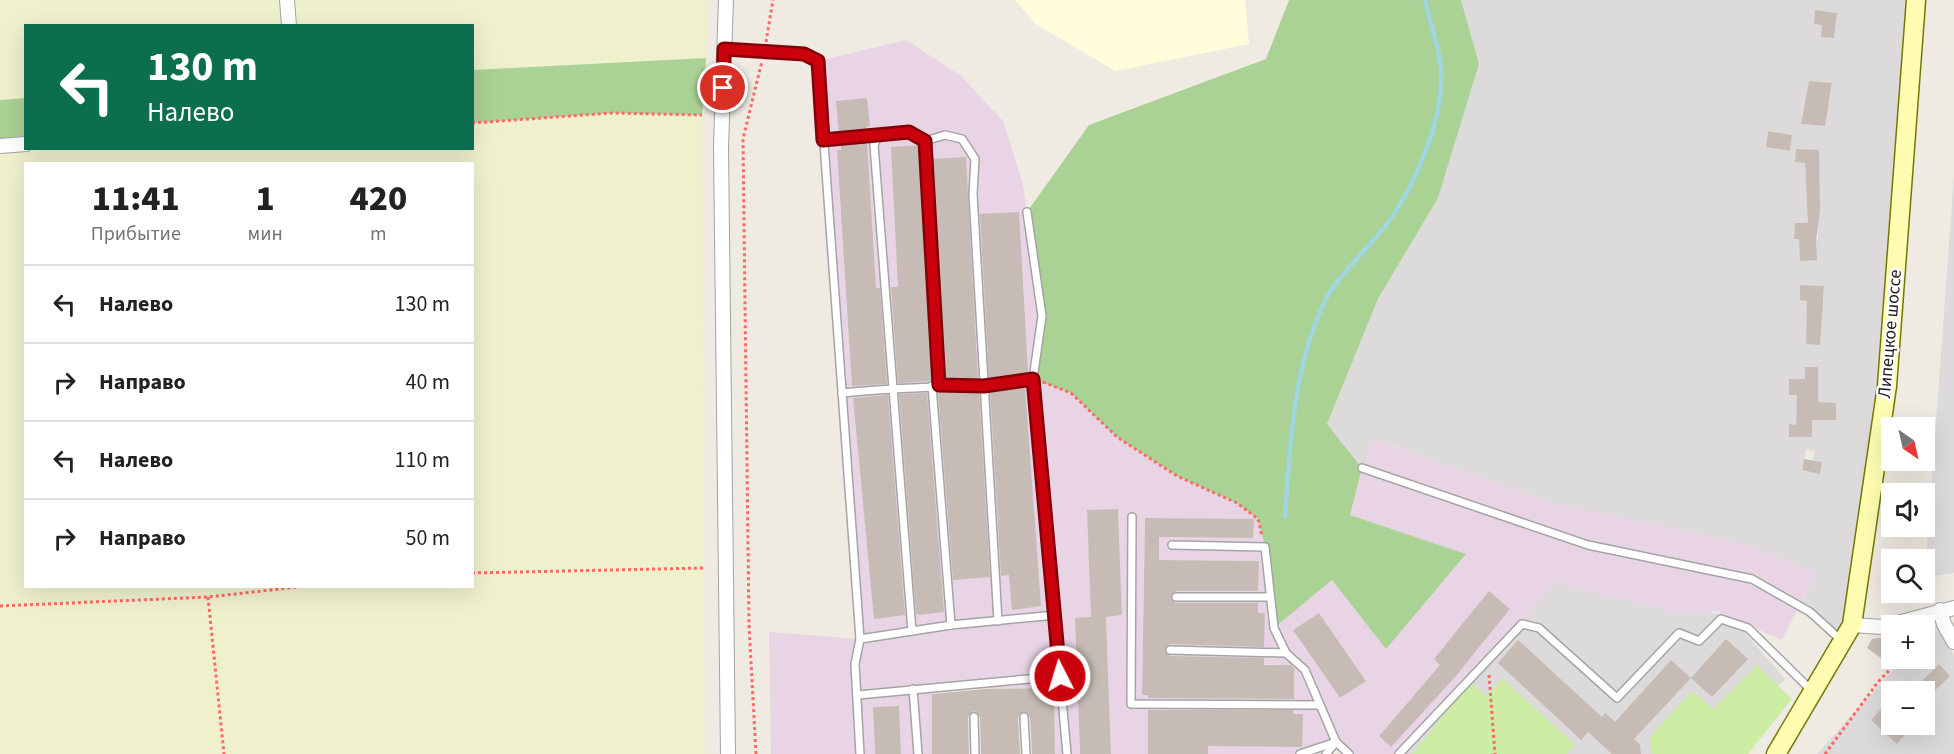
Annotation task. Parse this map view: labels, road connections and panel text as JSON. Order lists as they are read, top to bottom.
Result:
{
  "streets": {
    "main road": ["Липецкое шоссе"]
  },
  "north": "bottom right",
  "page": {
    "turn": ["130 m", "Налево"],
    "eta": [
      "11:41",
      "Прибытие",
      "1",
      "мин",
      "420",
      "m"
    ],
    "list": [
      {
        "name": "Налево",
        "value": "130 m"
      },
      {
        "name": "Направо",
        "value": "40 m"
      },
      {
        "name": "Налево",
        "value": "110 m"
      },
      {
        "name": "Направо",
        "value": "50 m"
      }
    ],
    "map_buttons": ["+", "−"]
  }
}
